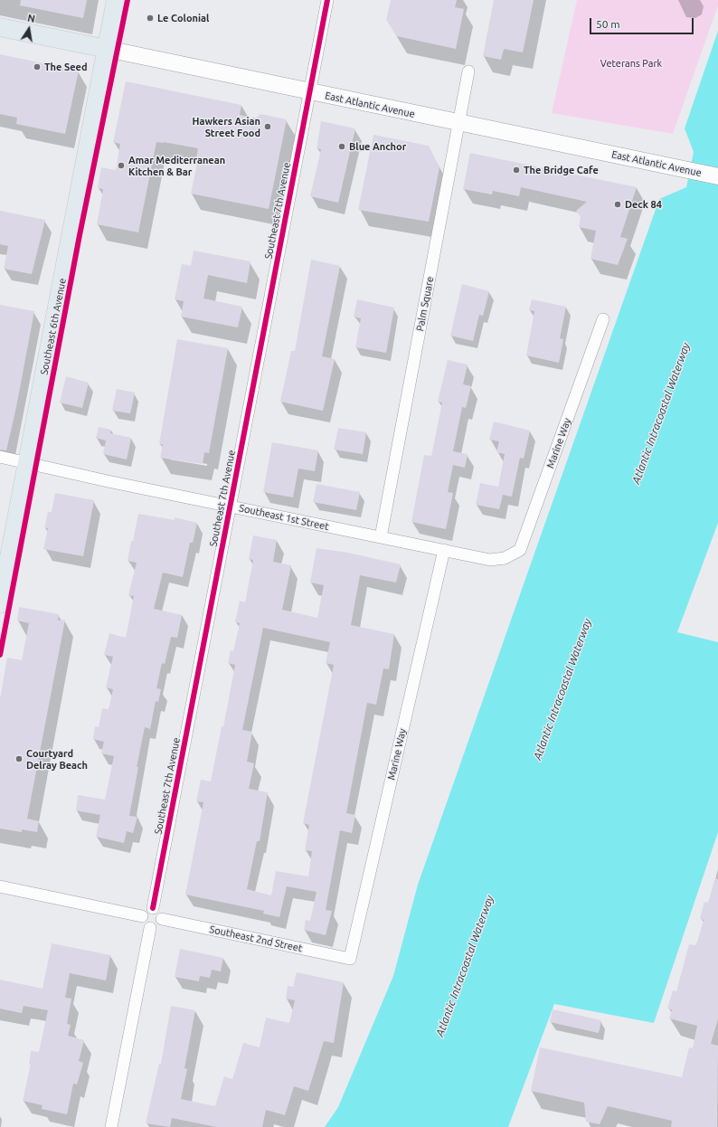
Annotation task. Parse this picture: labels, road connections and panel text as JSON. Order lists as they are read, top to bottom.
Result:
{
  "streets": {
    "main road": ["East Atlantic Avenue", "Southeast 6th Avenue"],
    "street": [
      "Southeast 7th Avenue",
      "Palm Square",
      "Marine Way",
      "Southeast 1st Street",
      "Southeast 2nd Street"
    ]
  },
  "crossings": [
    ["East Atlantic Avenue", "Southeast 7th Avenue"],
    ["East Atlantic Avenue", "Palm Square"],
    ["East Atlantic Avenue", "Southeast 6th Avenue"],
    ["Southeast 7th Avenue", "Southeast 1st Street"],
    ["Southeast 7th Avenue", "Southeast 2nd Street"],
    ["Palm Square", "Southeast 1st Street"],
    ["Southeast 6th Avenue", "Southeast 1st Street"],
    ["Marine Way", "Southeast 1st Street"],
    ["Marine Way", "Southeast 2nd Street"]
  ],
  "water": ["Atlantic Intracoastal Waterway"],
  "parks": ["Veterans Park"],
  "places": [
    "Le Colonial",
    "The Seed",
    "Hawkers Asian Street Food",
    "Blue Anchor",
    "Amar Mediterranean Kitchen & Bar",
    "The Bridge Cafe",
    "Deck 84",
    "Courtyard Delray Beach"
  ],
  "scale_bar": "50 m",
  "north": "top"
}
